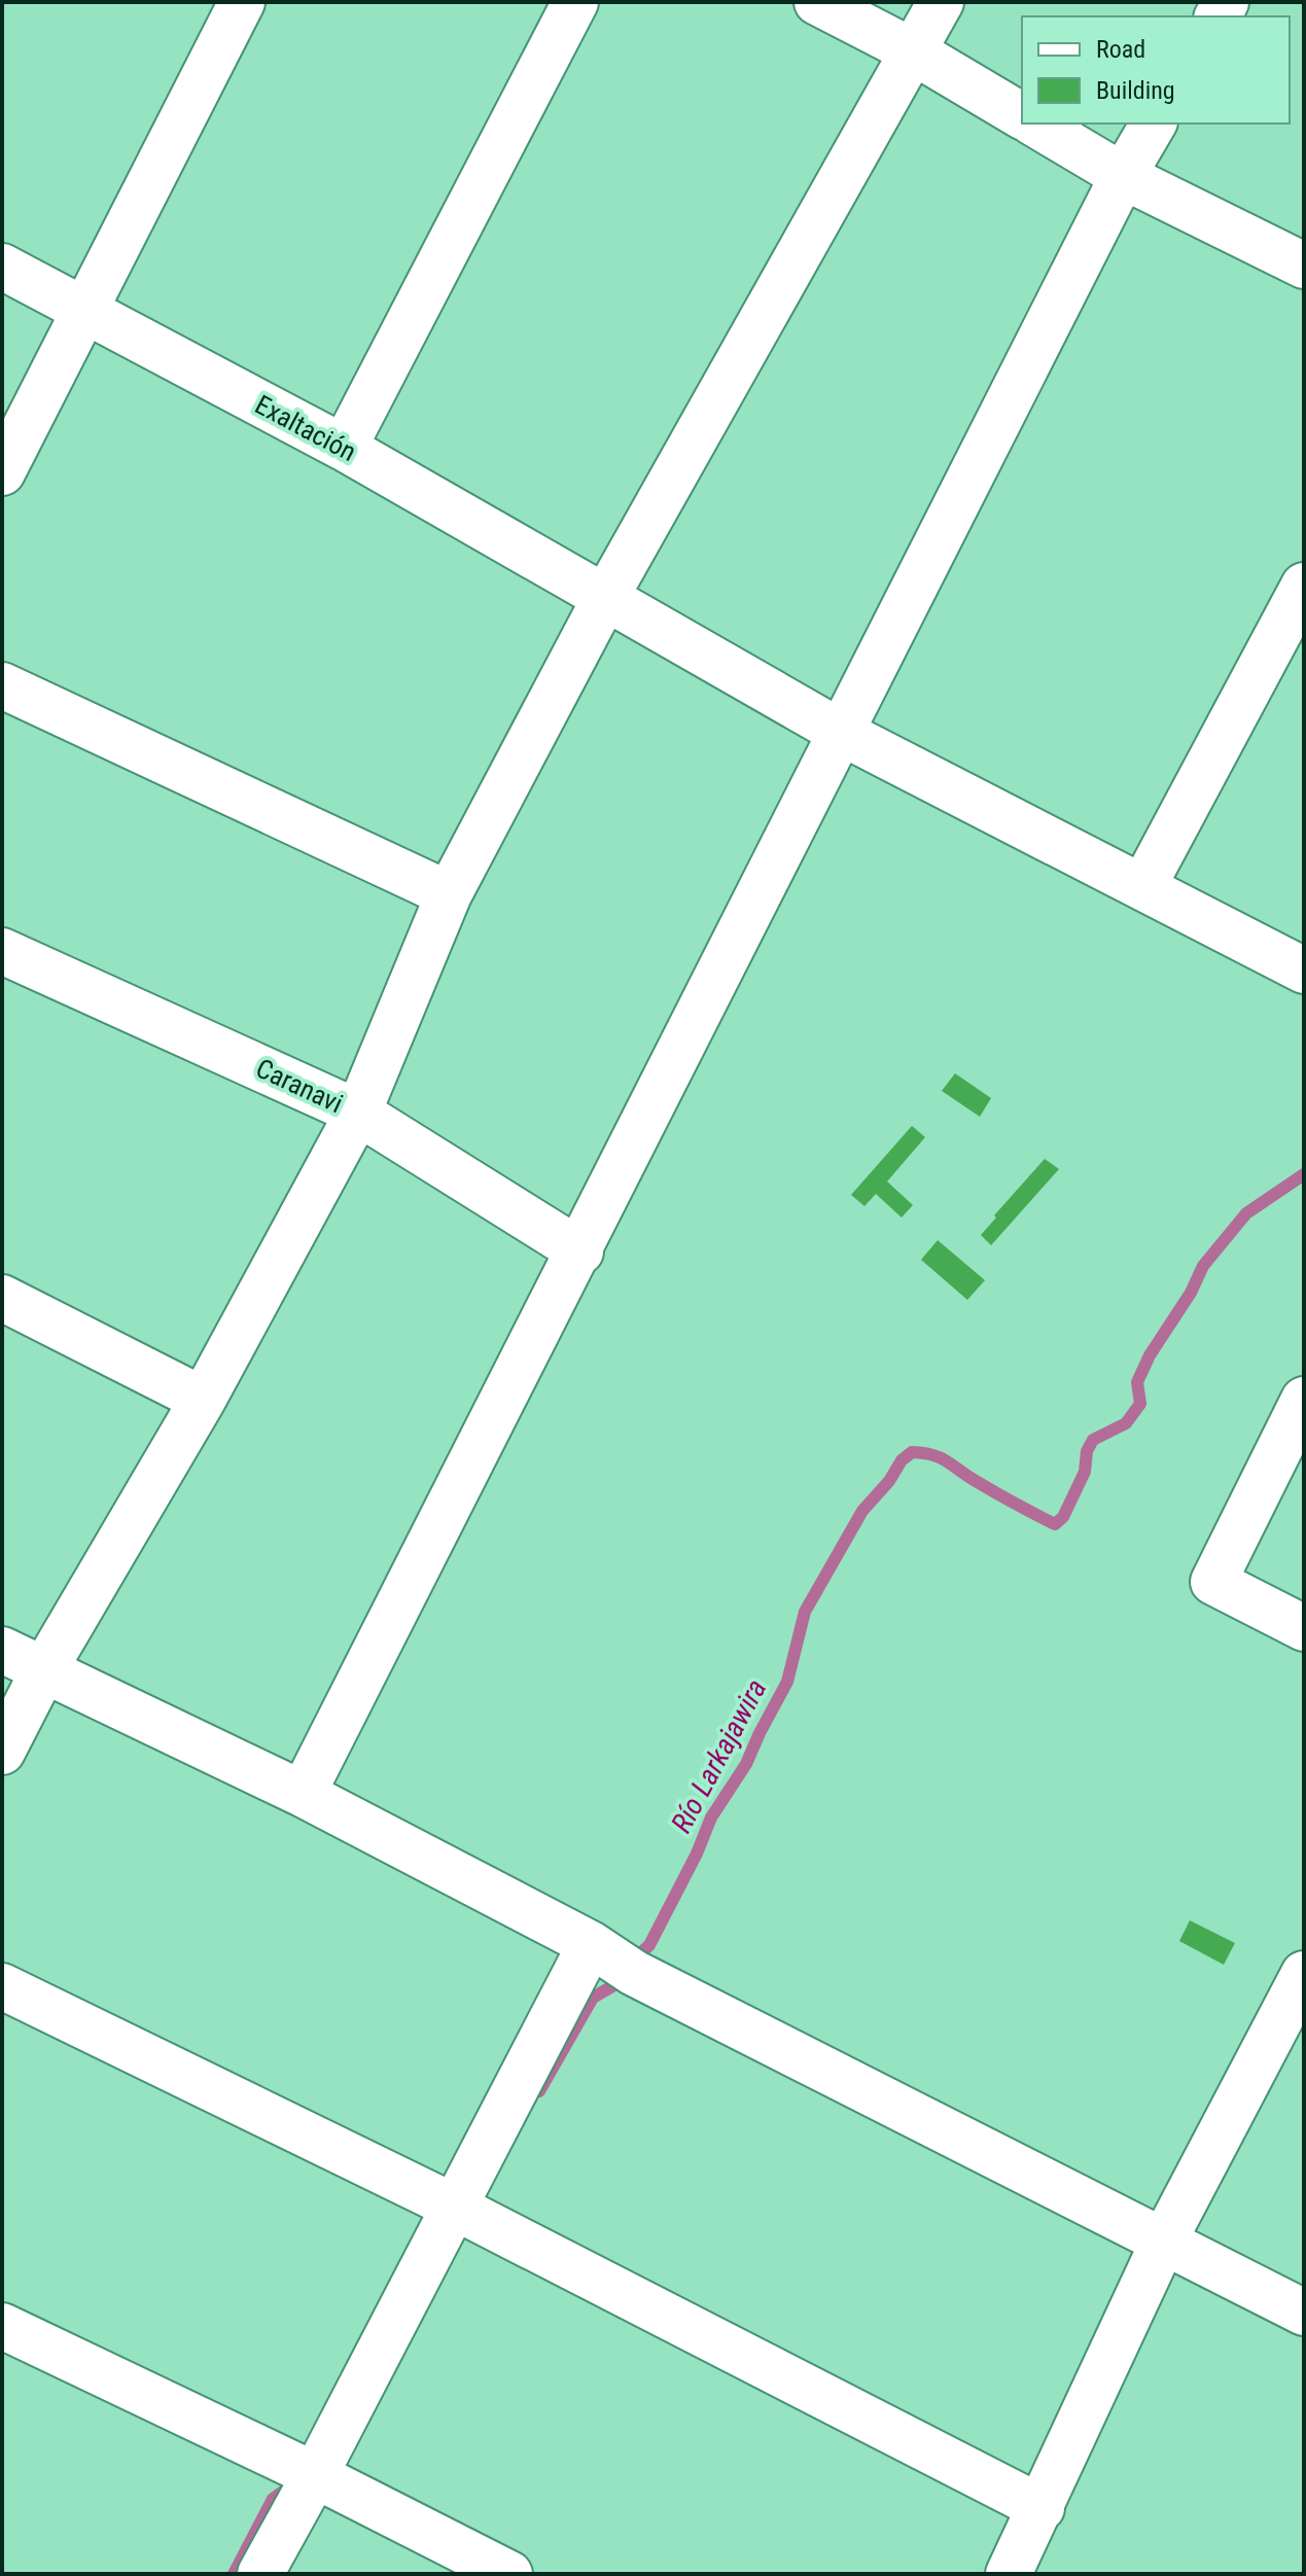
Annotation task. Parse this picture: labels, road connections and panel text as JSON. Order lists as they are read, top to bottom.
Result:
{
  "streets": {
    "street": ["Exaltación", "Caranavi"]
  },
  "water": ["Río Larkajawira"],
  "legend": ["Road", "Building"]
}
